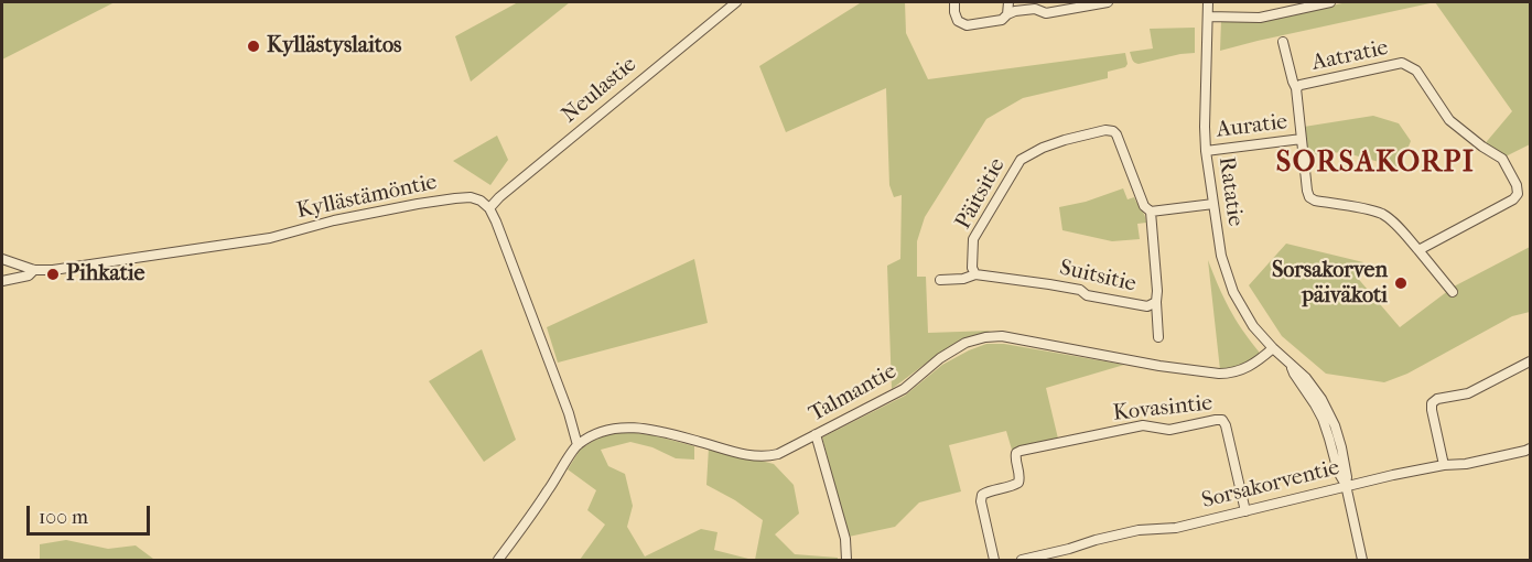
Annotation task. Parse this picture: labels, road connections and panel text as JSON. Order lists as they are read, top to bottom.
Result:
{
  "streets": {
    "street": [
      "Aatratie",
      "Neulastie",
      "Auratie",
      "Ratatie",
      "Päitsitie",
      "Kyllästämöntie",
      "Suitsitie",
      "Talmantie",
      "Kovasintie",
      "Sorsakorventie"
    ]
  },
  "crossings": [
    ["Aatratie", "Auratie"],
    ["Neulastie", "Kyllästämöntie"],
    ["Auratie", "Ratatie"],
    ["Ratatie", "Talmantie"],
    ["Ratatie", "Sorsakorventie"],
    ["Päitsitie", "Suitsitie"],
    ["Kovasintie", "Sorsakorventie"]
  ],
  "districts": ["SORSAKORPI"],
  "places": ["Kyllästyslaitos", "Pihkatie", "Sorsakorven päiväkoti"],
  "scale_bar": "100 m"
}
